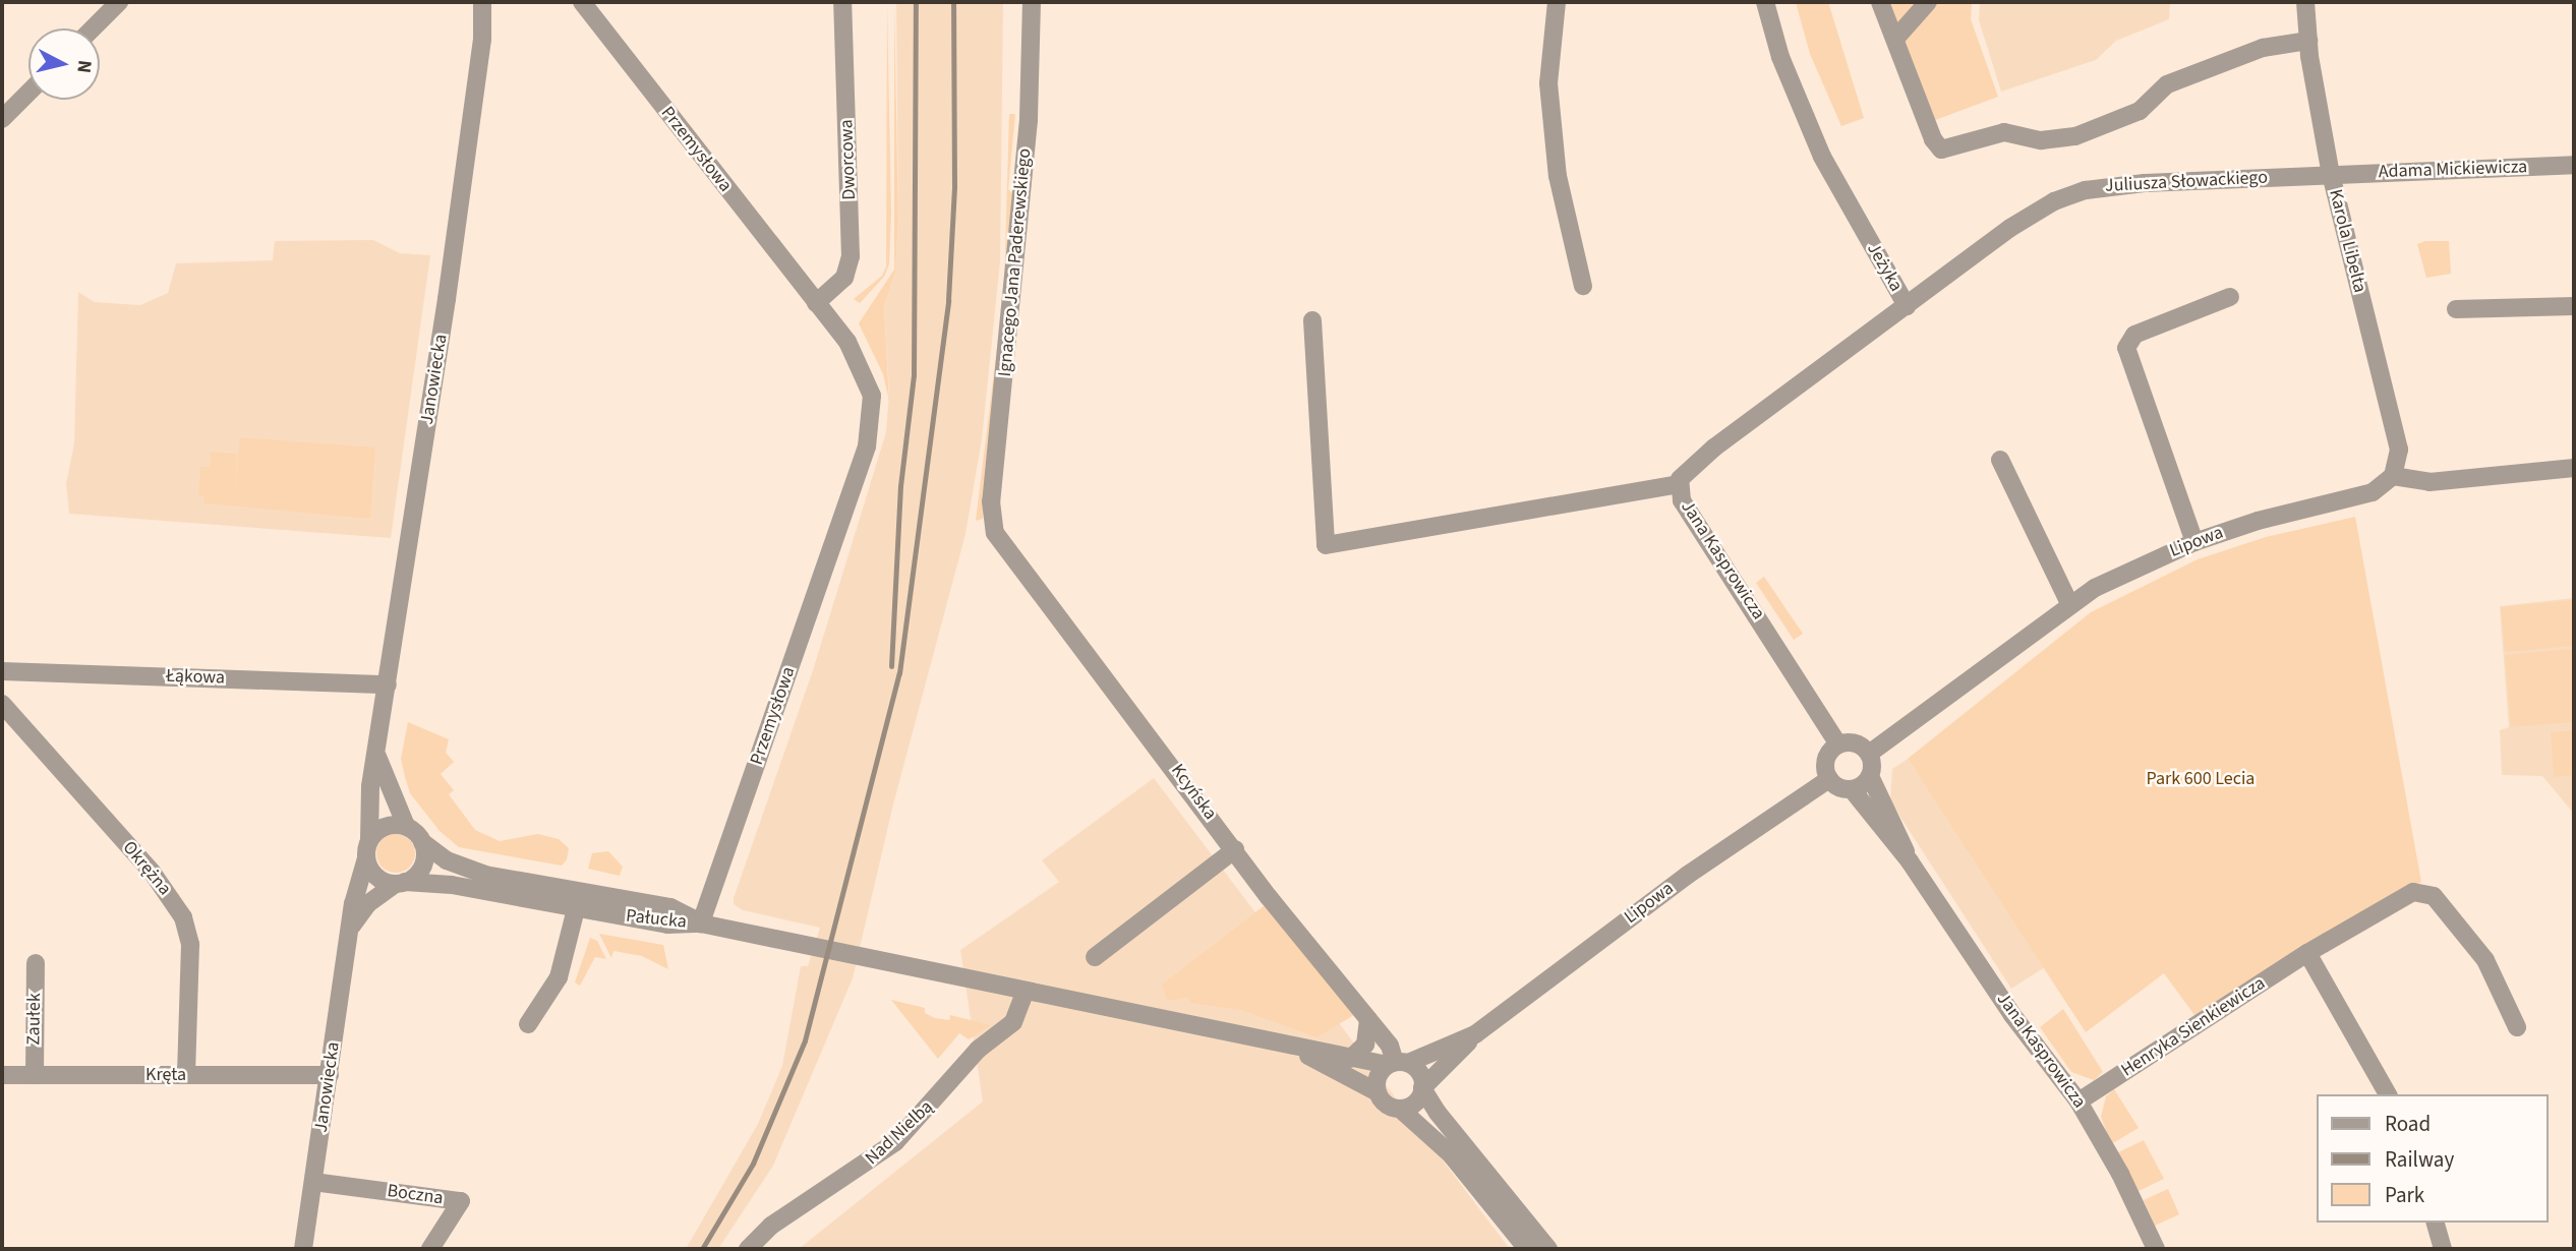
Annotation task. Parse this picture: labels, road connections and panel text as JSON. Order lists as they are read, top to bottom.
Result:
{
  "streets": {
    "street": [
      "Przemysłowa",
      "Dworcowa",
      "Adama Mickiewicza",
      "Juliusza Słowackiego",
      "Karola Libelta",
      "Ignacego Jana Paderewskiego",
      "Jeżyka",
      "Janowiecka",
      "Lipowa",
      "Jana Kasprowicza",
      "Łąkowa",
      "Kcyńska",
      "Okrężna",
      "Pałucka",
      "Zaułek",
      "Henryka Sienkiewicza",
      "Kręta",
      "Nad Nielbą",
      "Boczna"
    ]
  },
  "crossings": [
    ["Przemysłowa", "Dworcowa"],
    ["Przemysłowa", "Pałucka"],
    ["Adama Mickiewicza", "Juliusza Słowackiego"],
    ["Adama Mickiewicza", "Karola Libelta"],
    ["Juliusza Słowackiego", "Karola Libelta"],
    ["Juliusza Słowackiego", "Jeżyka"],
    ["Karola Libelta", "Lipowa"],
    ["Ignacego Jana Paderewskiego", "Kcyńska"],
    ["Jeżyka", "Jana Kasprowicza"],
    ["Janowiecka", "Łąkowa"],
    ["Janowiecka", "Pałucka"],
    ["Janowiecka", "Kręta"],
    ["Janowiecka", "Boczna"],
    ["Lipowa", "Jana Kasprowicza"],
    ["Lipowa", "Kcyńska"],
    ["Jana Kasprowicza", "Henryka Sienkiewicza"],
    ["Okrężna", "Kręta"],
    ["Zaułek", "Kręta"]
  ],
  "parks": ["Park 600 Lecia"],
  "legend": ["Road", "Railway", "Park"],
  "north": "right"
}
